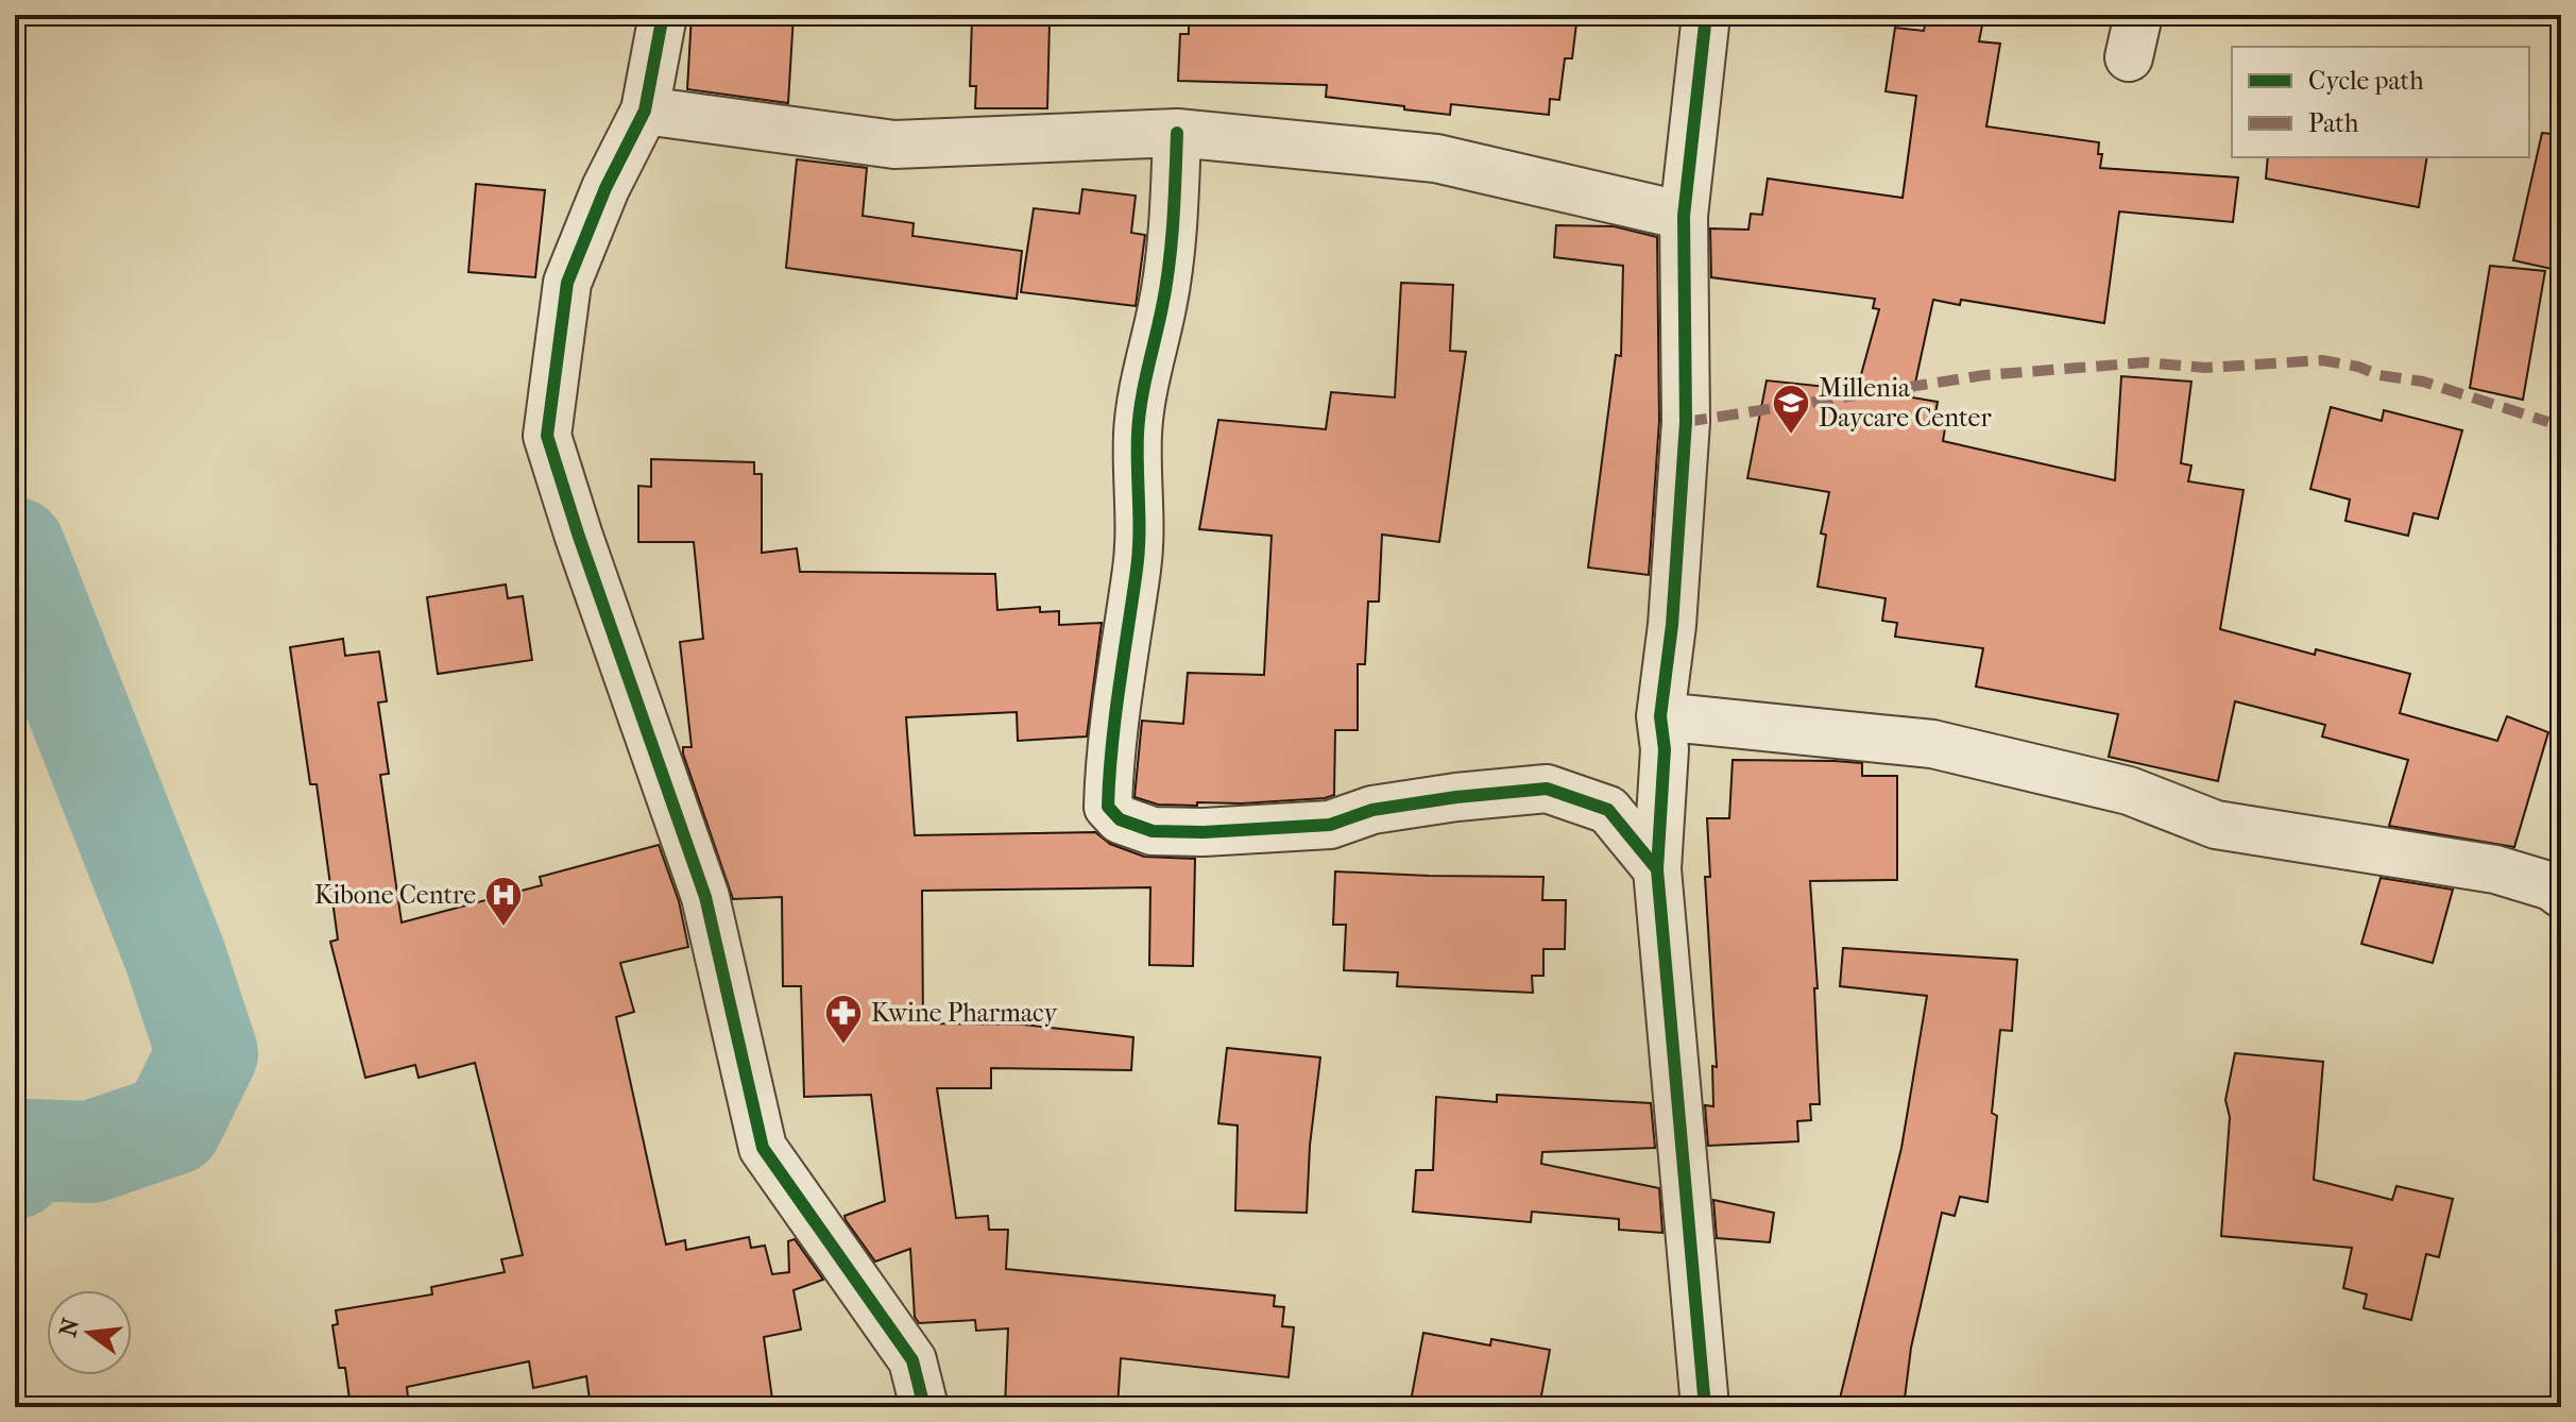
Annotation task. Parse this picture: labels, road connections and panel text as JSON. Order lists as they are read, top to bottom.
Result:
{
  "places": {
    "school or university": ["Millenia Daycare Center"],
    "hospital": ["Kibone Centre"],
    "pharmacy": ["Kwine Pharmacy"]
  },
  "legend": ["Cycle path", "Path"],
  "north": "left"
}
